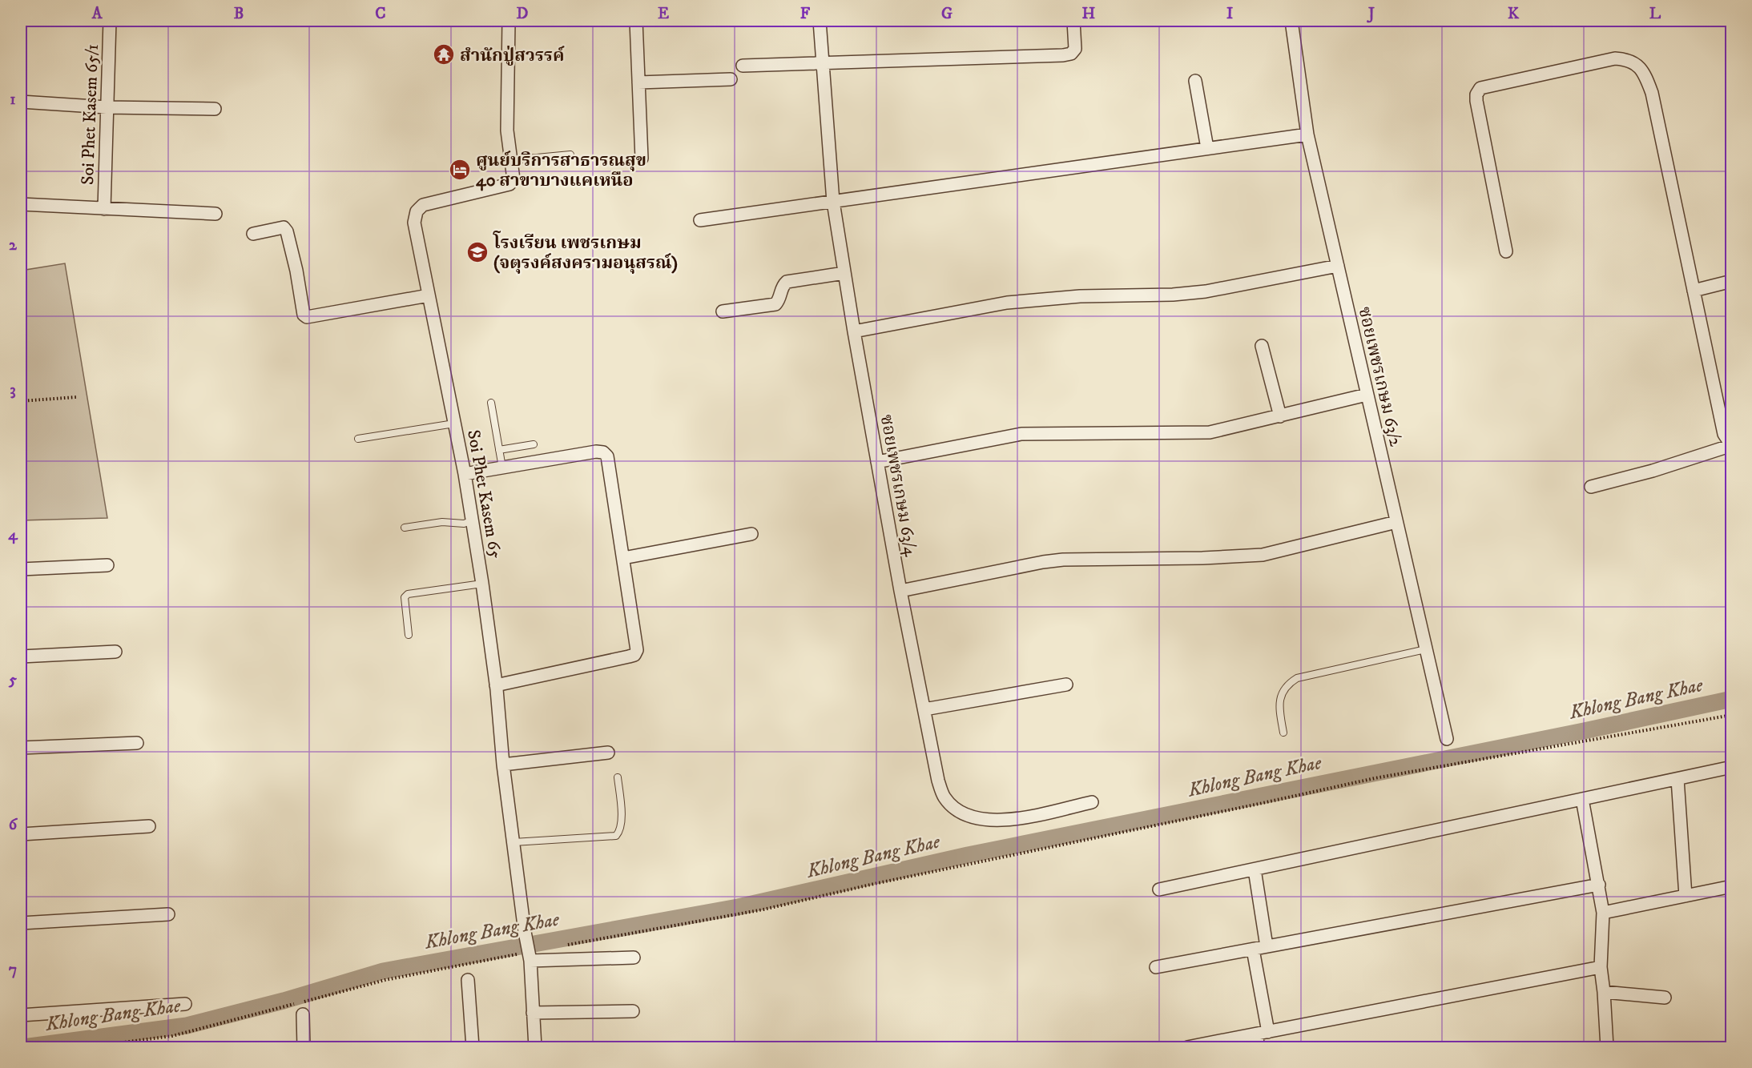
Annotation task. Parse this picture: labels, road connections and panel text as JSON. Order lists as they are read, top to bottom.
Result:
{
  "streets": {
    "street": [
      "Soi Phet Kasem 65/1",
      "ซอยเพชรเกษม 63/2",
      "ซอยเพชรเกษม 63/4",
      "Soi Phet Kasem 65"
    ]
  },
  "water": ["Khlong Bang Khae"],
  "places": {
    "temple": ["สำนักปู่สวรรค์"],
    "hotel": ["ศูนย์บริการสาธารณสุข 40 สาขาบางแคเหนือ"],
    "school or university": ["โรงเรียน เพชรเกษม (จตุรงค์สงครามอนุสรณ์)"]
  },
  "grid": {
    "columns": [
      "A",
      "B",
      "C",
      "D",
      "E",
      "F",
      "G",
      "H",
      "I",
      "J",
      "K",
      "L"
    ],
    "rows": [
      "1",
      "2",
      "3",
      "4",
      "5",
      "6",
      "7"
    ]
  }
}
